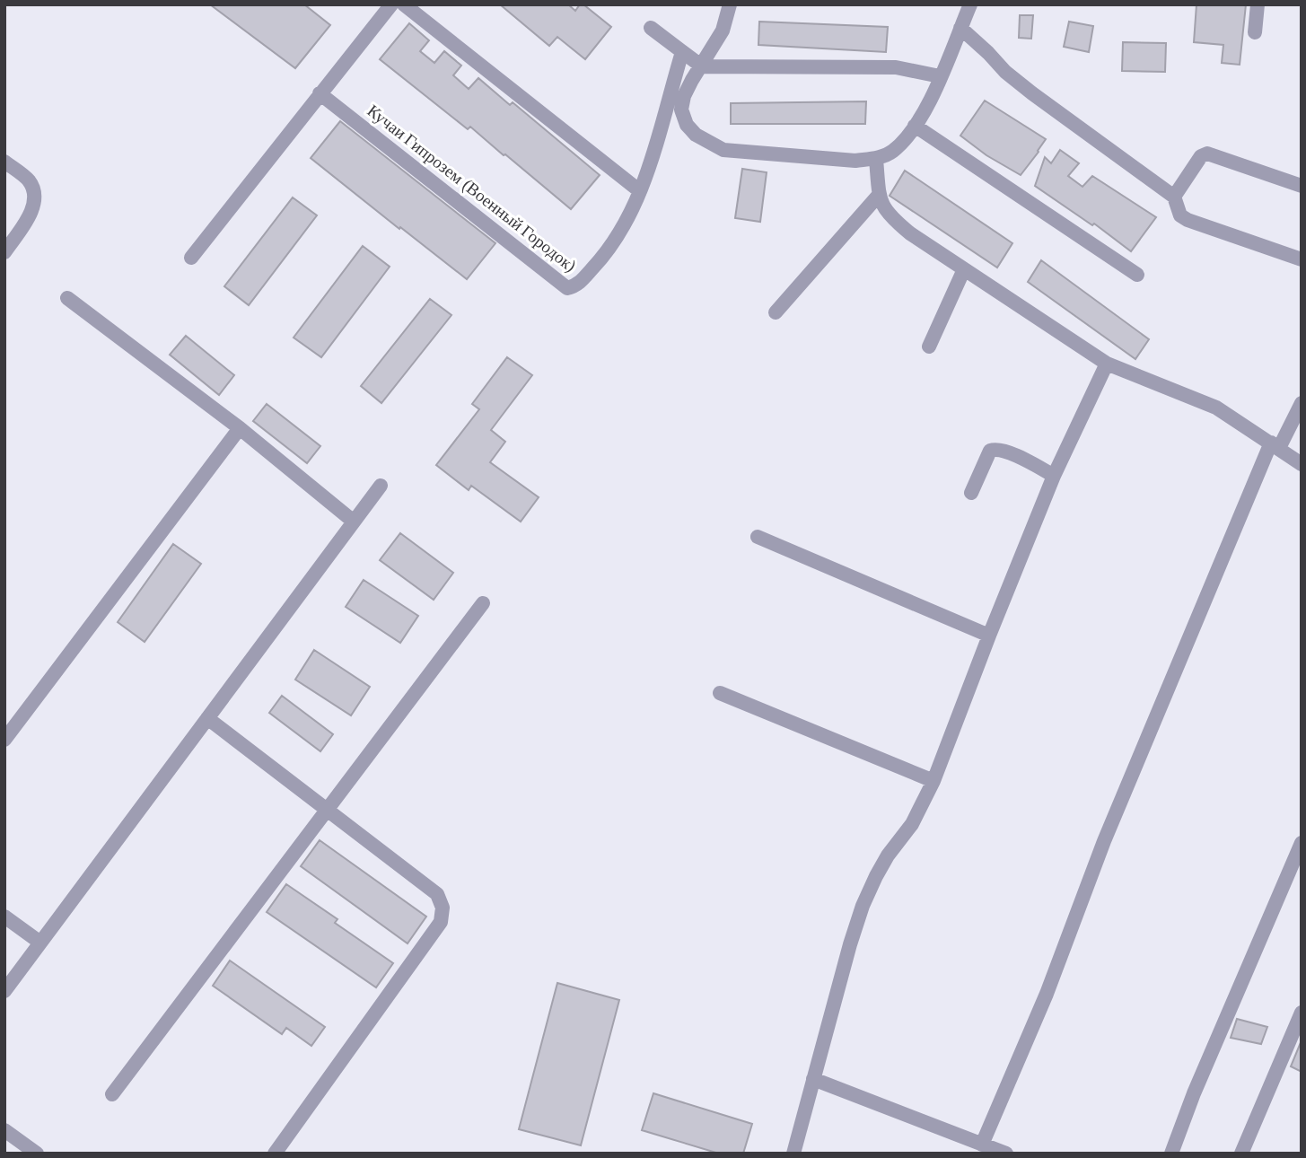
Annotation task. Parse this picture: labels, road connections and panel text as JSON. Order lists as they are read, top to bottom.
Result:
{
  "streets": {
    "street": ["Кучаи Гипрозем (Военный Городок)"]
  }
}
